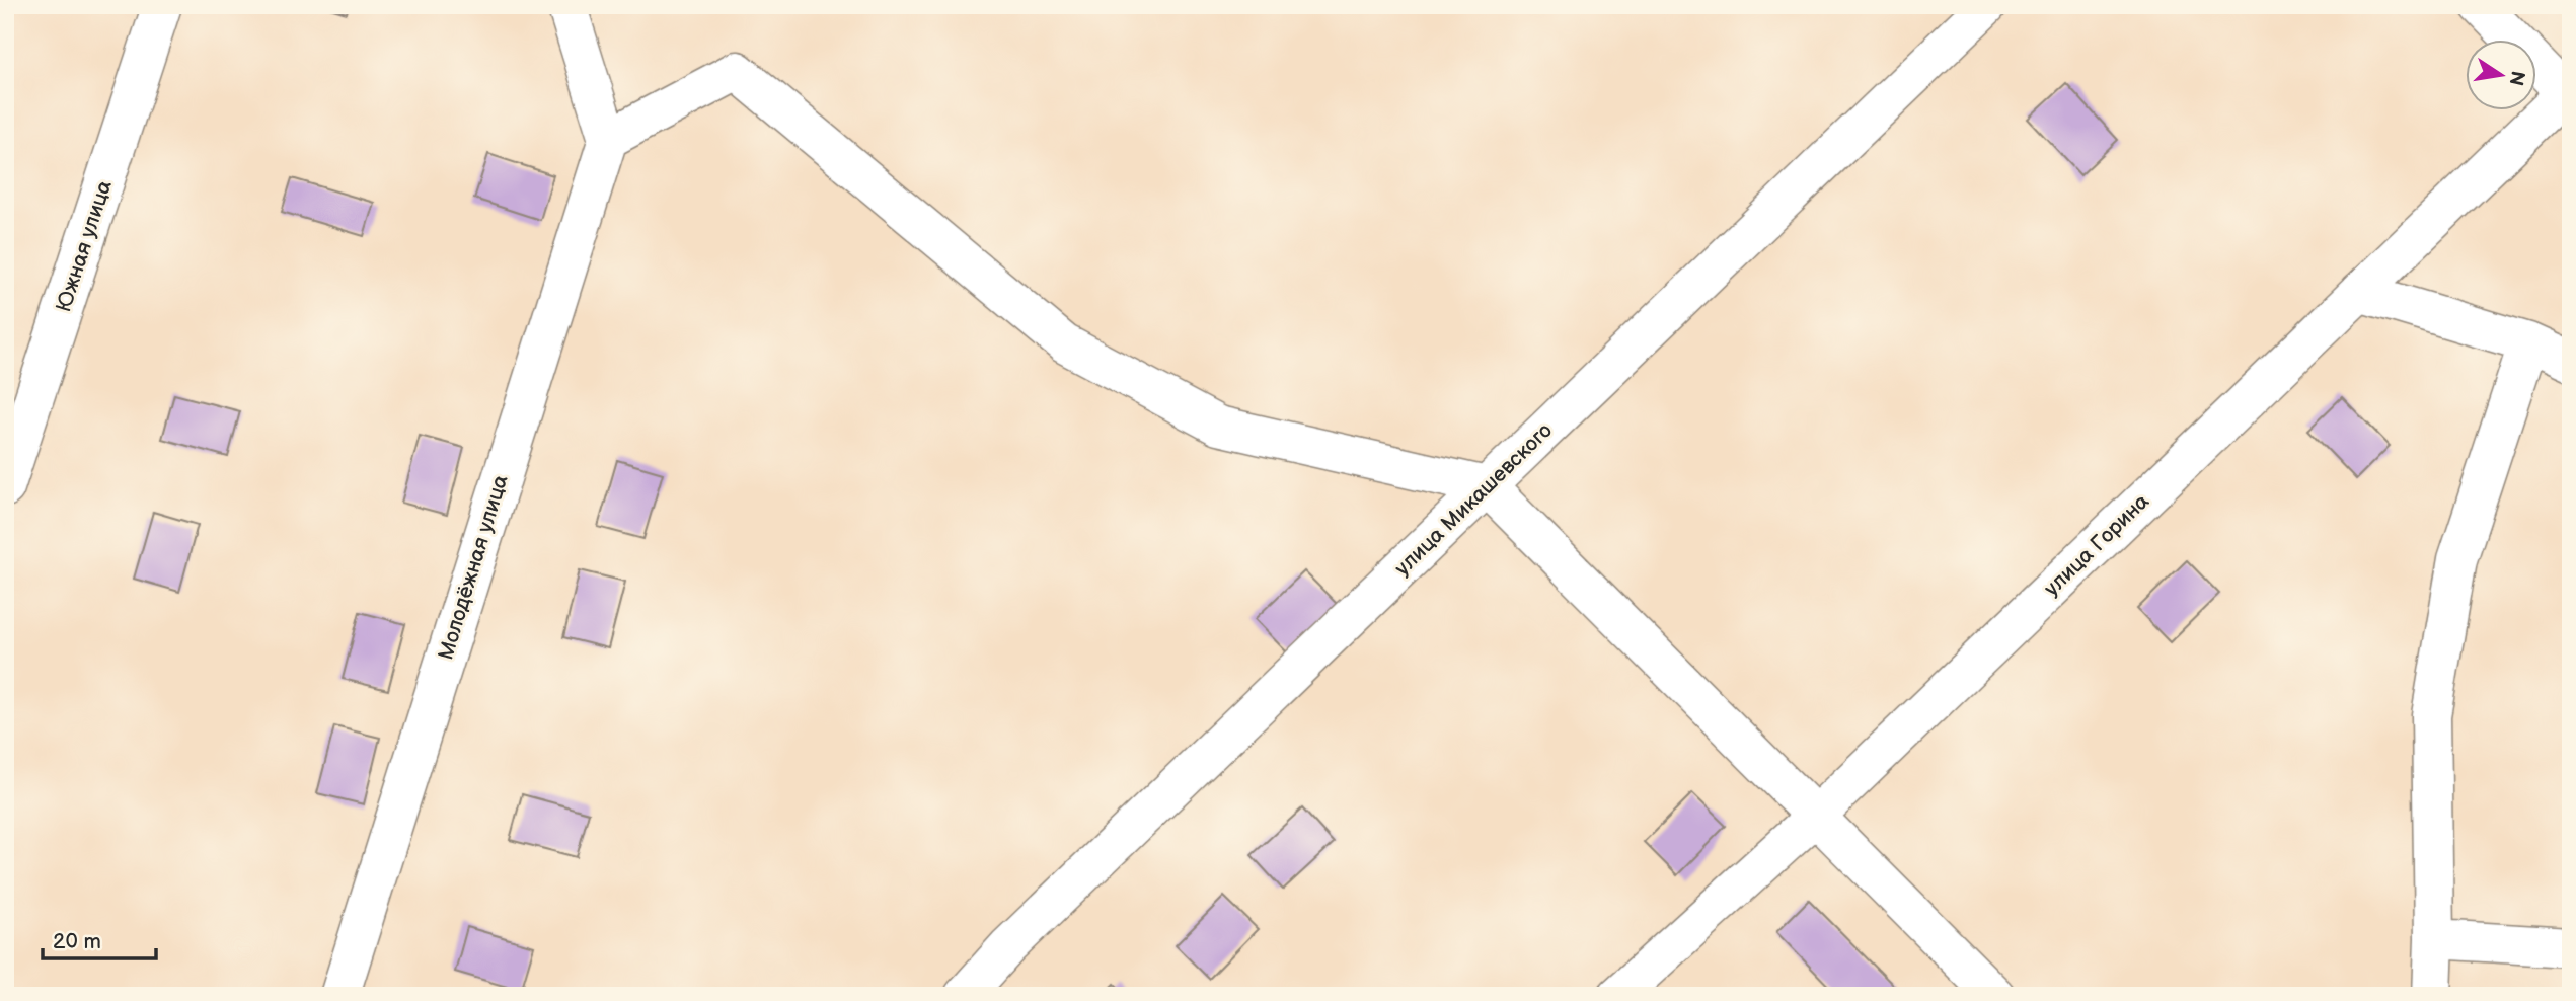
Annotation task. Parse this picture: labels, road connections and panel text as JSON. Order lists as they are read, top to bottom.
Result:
{
  "streets": {
    "street": [
      "Южная улица",
      "улица Микашевского",
      "улица Горина",
      "Молодёжная улица"
    ]
  },
  "scale_bar": "20 m",
  "north": "right"
}
